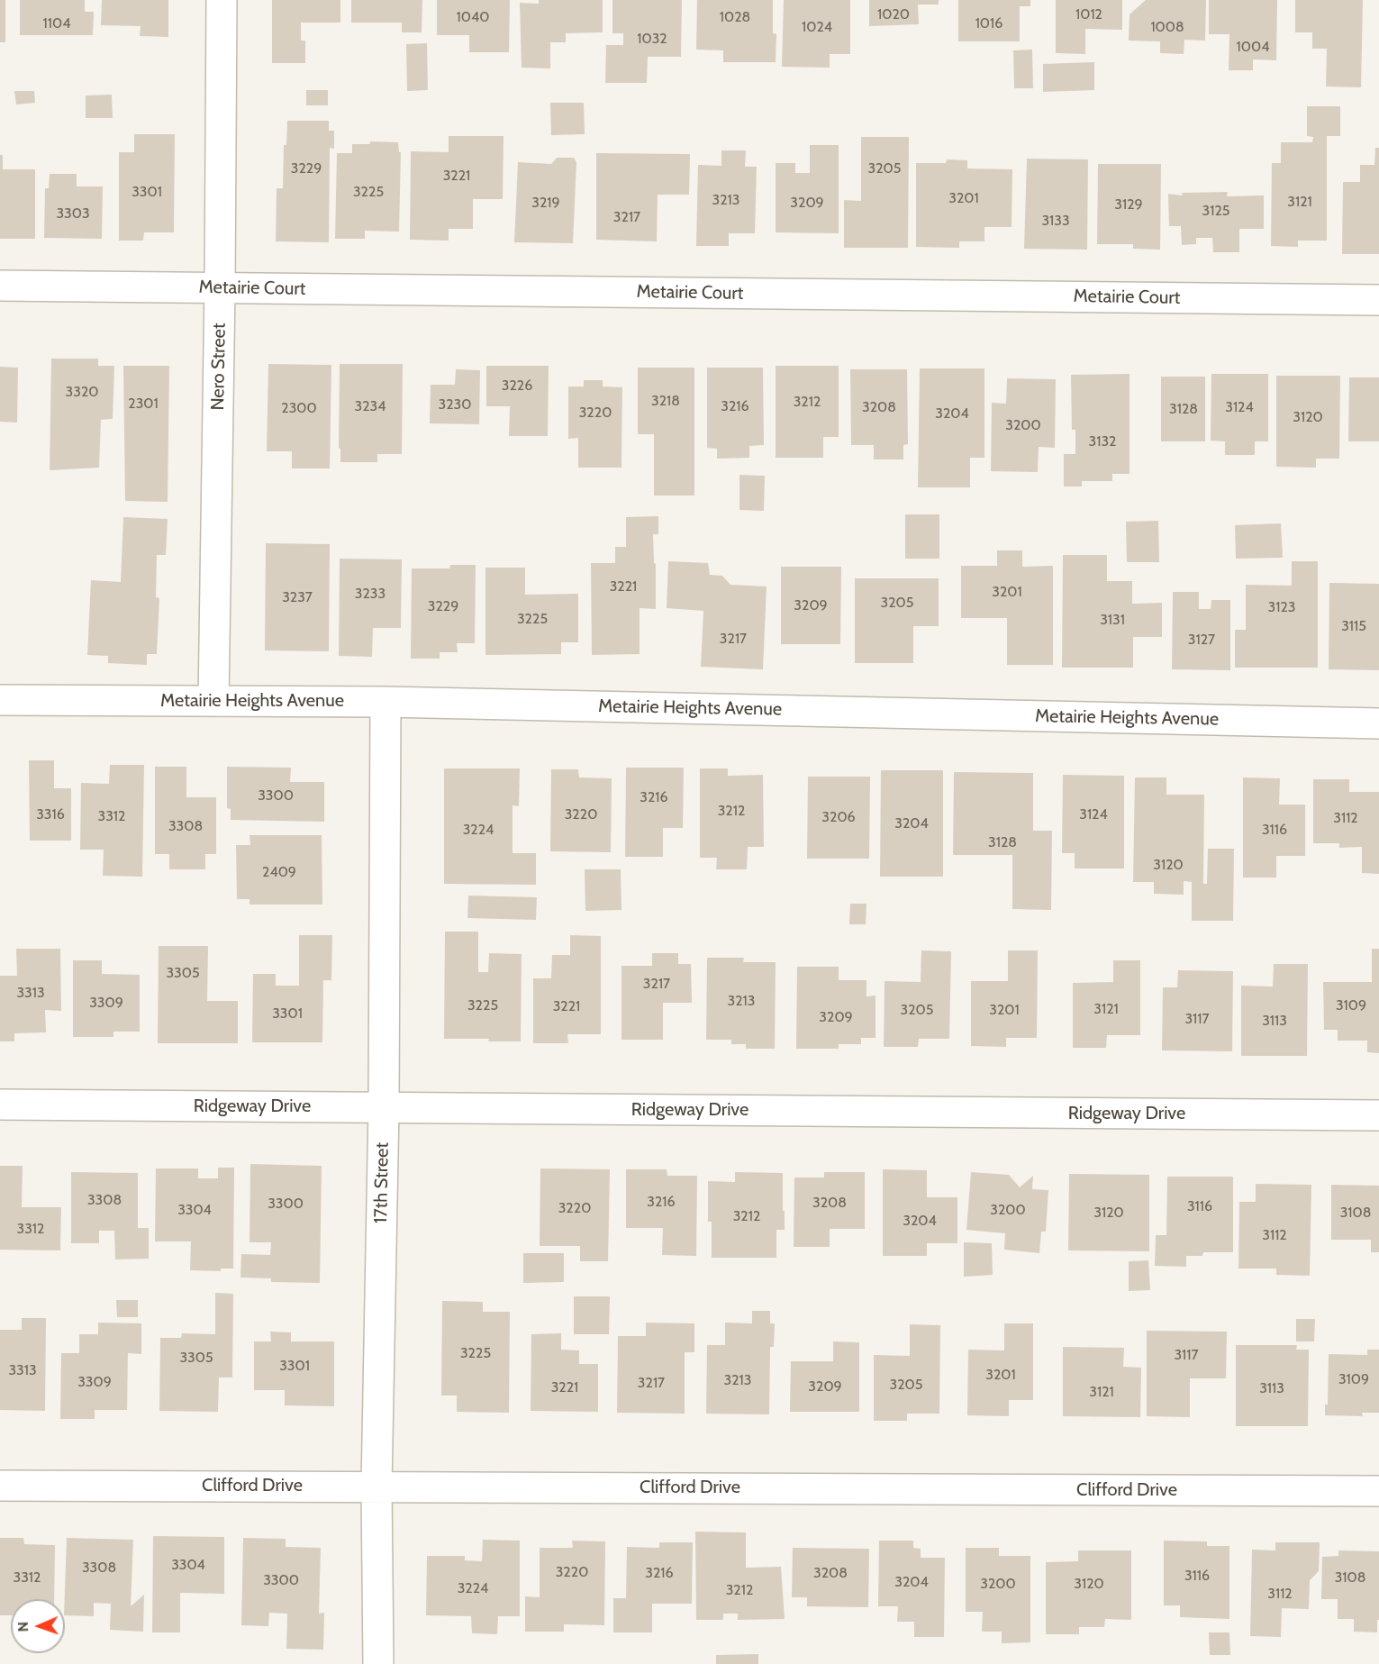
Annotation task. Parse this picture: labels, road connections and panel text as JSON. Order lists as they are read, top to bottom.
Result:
{
  "streets": {
    "street": [
      "Metairie Court",
      "Nero Street",
      "Metairie Heights Avenue",
      "Ridgeway Drive",
      "17th Street",
      "Clifford Drive"
    ]
  },
  "crossings": [
    ["Metairie Court", "Nero Street"],
    ["Nero Street", "Metairie Heights Avenue"],
    ["Metairie Heights Avenue", "17th Street"],
    ["Ridgeway Drive", "17th Street"],
    ["17th Street", "Clifford Drive"]
  ],
  "house_numbers": [
    "1020",
    "1012",
    "1040",
    "1028",
    "1104",
    "1016",
    "1024",
    "1008",
    "1032",
    "1004",
    "3229",
    "3205",
    "3221",
    "3301",
    "3225",
    "3201",
    "3213",
    "3121",
    "3219",
    "3209",
    "3129",
    "3125",
    "3303",
    "3217",
    "3133",
    "3226",
    "3320",
    "3218",
    "3212",
    "2301",
    "3230",
    "3234",
    "3216",
    "3208",
    "3124",
    "2300",
    "3128",
    "3220",
    "3204",
    "3120",
    "3200",
    "3132",
    "3221",
    "3201",
    "3233",
    "3237",
    "3205",
    "3209",
    "3229",
    "3123",
    "3225",
    "3131",
    "3115",
    "3217",
    "3127",
    "3300",
    "3216",
    "3212",
    "3316",
    "3220",
    "3124",
    "3312",
    "3206",
    "3112",
    "3204",
    "3308",
    "3224",
    "3116",
    "3128",
    "3120",
    "2409",
    "3305",
    "3217",
    "3313",
    "3213",
    "3309",
    "3225",
    "3109",
    "3221",
    "3121",
    "3205",
    "3201",
    "3301",
    "3209",
    "3117",
    "3113",
    "3308",
    "3216",
    "3208",
    "3300",
    "3116",
    "3220",
    "3304",
    "3200",
    "3120",
    "3108",
    "3212",
    "3204",
    "3312",
    "3112",
    "3225",
    "3117",
    "3305",
    "3301",
    "3313",
    "3201",
    "3109",
    "3213",
    "3309",
    "3217",
    "3205",
    "3209",
    "3221",
    "3113",
    "3121",
    "3304",
    "3308",
    "3220",
    "3216",
    "3208",
    "3116",
    "3312",
    "3108",
    "3300",
    "3204",
    "3200",
    "3120",
    "3224",
    "3212",
    "3112"
  ],
  "north": "left"
}
